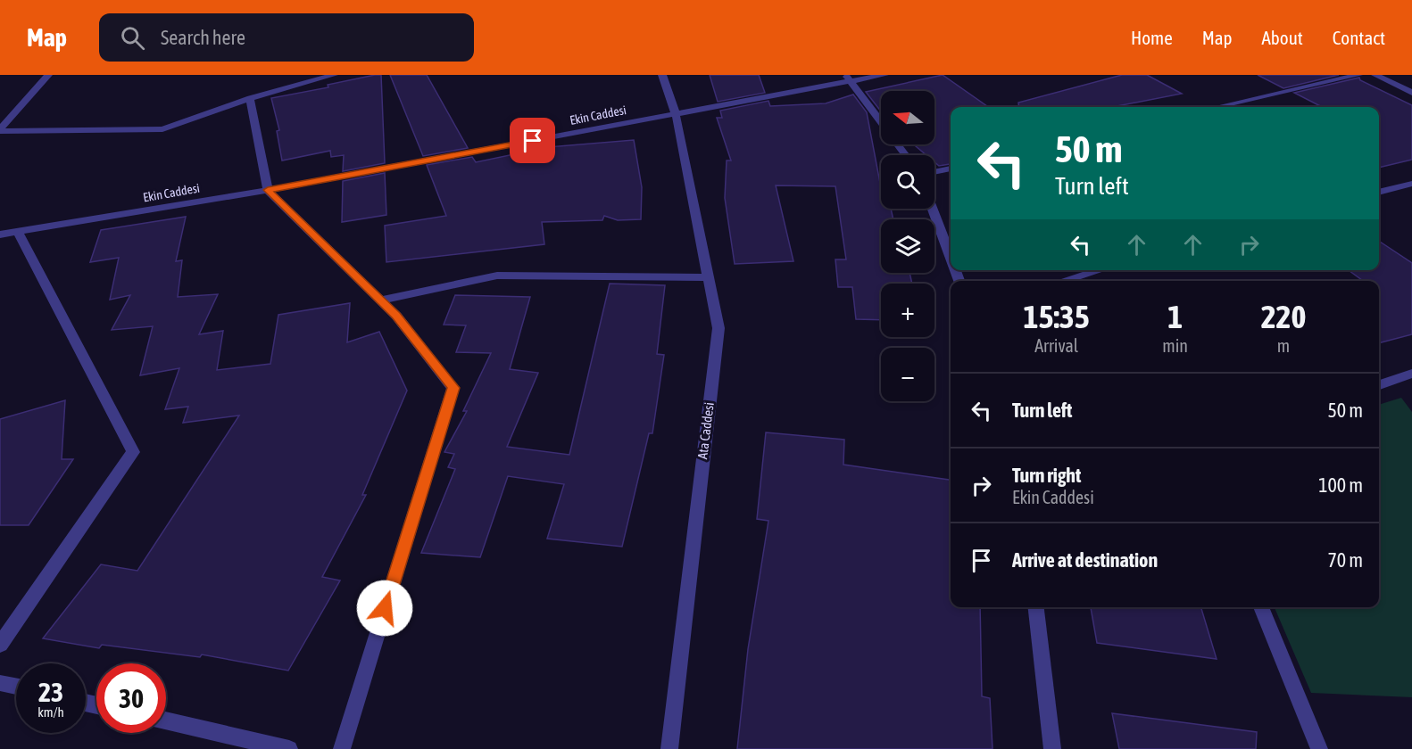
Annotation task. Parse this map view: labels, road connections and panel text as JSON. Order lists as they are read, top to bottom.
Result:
{
  "streets": {
    "street": ["Ekin Caddesi", "Ata Caddesi"]
  },
  "crossings": [
    ["Ekin Caddesi", "Ata Caddesi"]
  ],
  "north": "left",
  "page": {
    "header": "Map",
    "search": "Search here",
    "nav": [
      "Home",
      "Map",
      "About",
      "Contact"
    ],
    "map_buttons": ["+", "−"],
    "turn": ["50 m", "Turn left"],
    "eta": [
      "15:35",
      "Arrival",
      "1",
      "min",
      "220",
      "m"
    ],
    "list": [
      {
        "name": "Turn left",
        "value": "50 m"
      },
      {
        "name": "Turn right",
        "note": "Ekin Caddesi",
        "value": "100 m"
      },
      {
        "name": "Arrive at destination",
        "value": "70 m"
      }
    ],
    "speed": "23 km/h",
    "limit": "30"
  }
}
